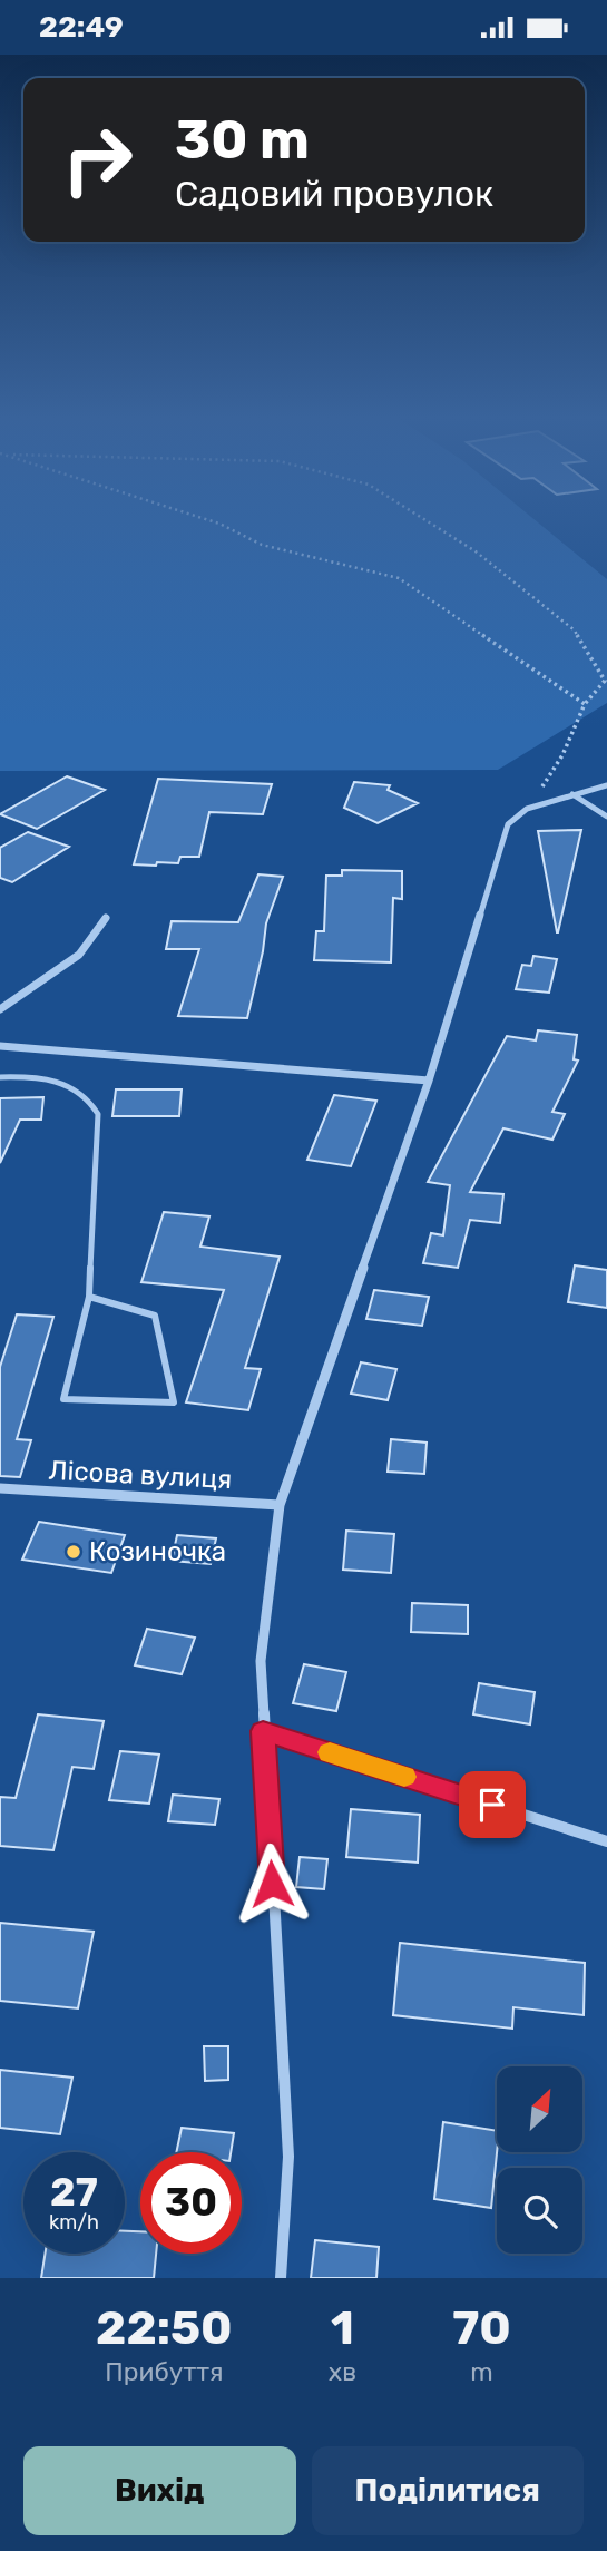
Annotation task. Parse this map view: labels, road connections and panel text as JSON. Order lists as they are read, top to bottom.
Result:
{
  "streets": {
    "street": ["Лісова вулиця"]
  },
  "places": ["Козиночка"],
  "north": "top right",
  "page": {
    "status": "22:49",
    "turn": ["30 m", "Садовий провулок"],
    "speed": "27 km/h",
    "limit": "30",
    "eta": [
      "22:50",
      "Прибуття",
      "1",
      "хв",
      "70",
      "m"
    ],
    "buttons": ["Вихід", "Поділитися"]
  }
}
